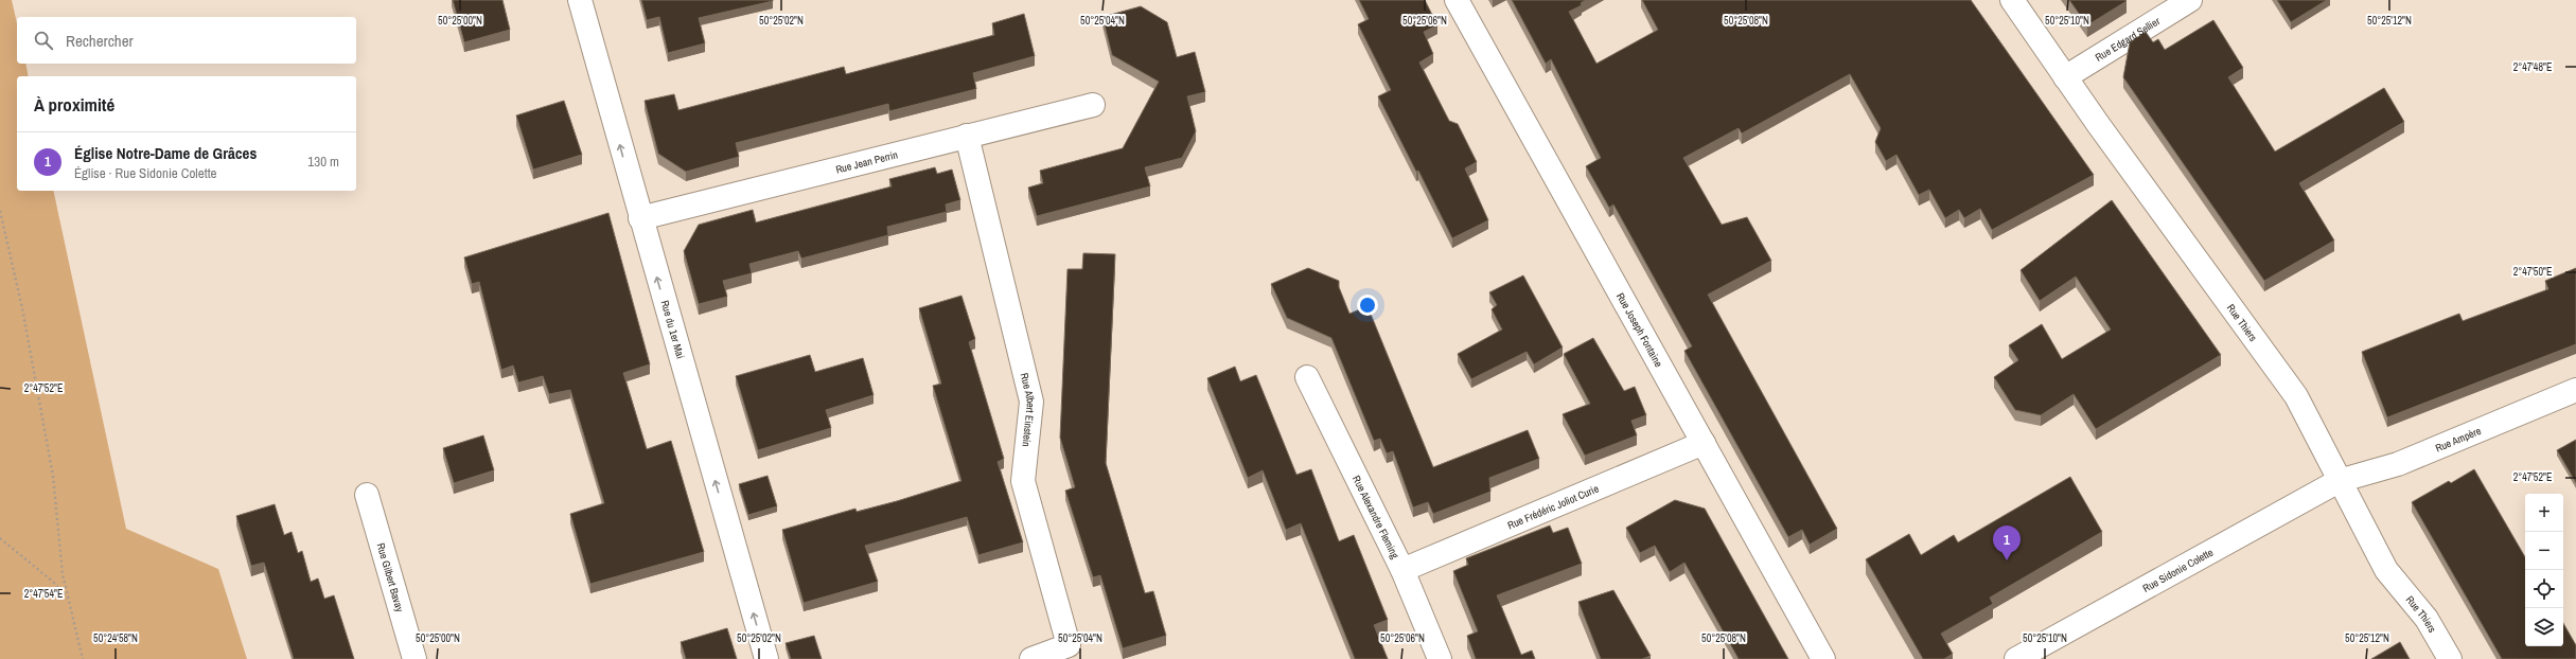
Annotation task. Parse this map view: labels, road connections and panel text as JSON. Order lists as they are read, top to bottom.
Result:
{
  "streets": {
    "street": [
      "Rue Edgard Sellier",
      "Rue Jean Perrin",
      "Rue Thiers",
      "Rue du 1er Mai",
      "Rue Joseph Fontaine",
      "Rue Albert Einstein",
      "Rue Ampère",
      "Rue Frédéric Joliot Curie",
      "Rue Alexandre Fleming",
      "Rue Sidonie Colette",
      "Rue Gilbert Bavay"
    ]
  },
  "crossings": [
    ["Rue Edgard Sellier", "Rue Thiers"],
    ["Rue Jean Perrin", "Rue du 1er Mai"],
    ["Rue Jean Perrin", "Rue Albert Einstein"],
    ["Rue Thiers", "Rue Ampère"],
    ["Rue Thiers", "Rue Sidonie Colette"],
    ["Rue Joseph Fontaine", "Rue Frédéric Joliot Curie"],
    ["Rue Ampère", "Rue Sidonie Colette"],
    ["Rue Frédéric Joliot Curie", "Rue Alexandre Fleming"]
  ],
  "one_way": ["Rue du 1er Mai"],
  "page": {
    "search": "Rechercher",
    "heading": "À proximité",
    "list": [
      {
        "mark": "1",
        "name": "Église Notre-Dame de Grâces",
        "note": "Église · Rue Sidonie Colette",
        "value": "130 m"
      }
    ],
    "map_buttons": ["+", "−"],
    "pins": "1"
  },
  "coordinates": [
    "50°25'00\"N",
    "50°25'02\"N",
    "50°25'04\"N",
    "50°25'06\"N",
    "50°25'08\"N",
    "50°25'10\"N",
    "50°25'12\"N",
    "2°47'48\"E",
    "2°47'50\"E",
    "2°47'52\"E",
    "2°47'54\"E",
    "50°24'58\"N"
  ]
}
